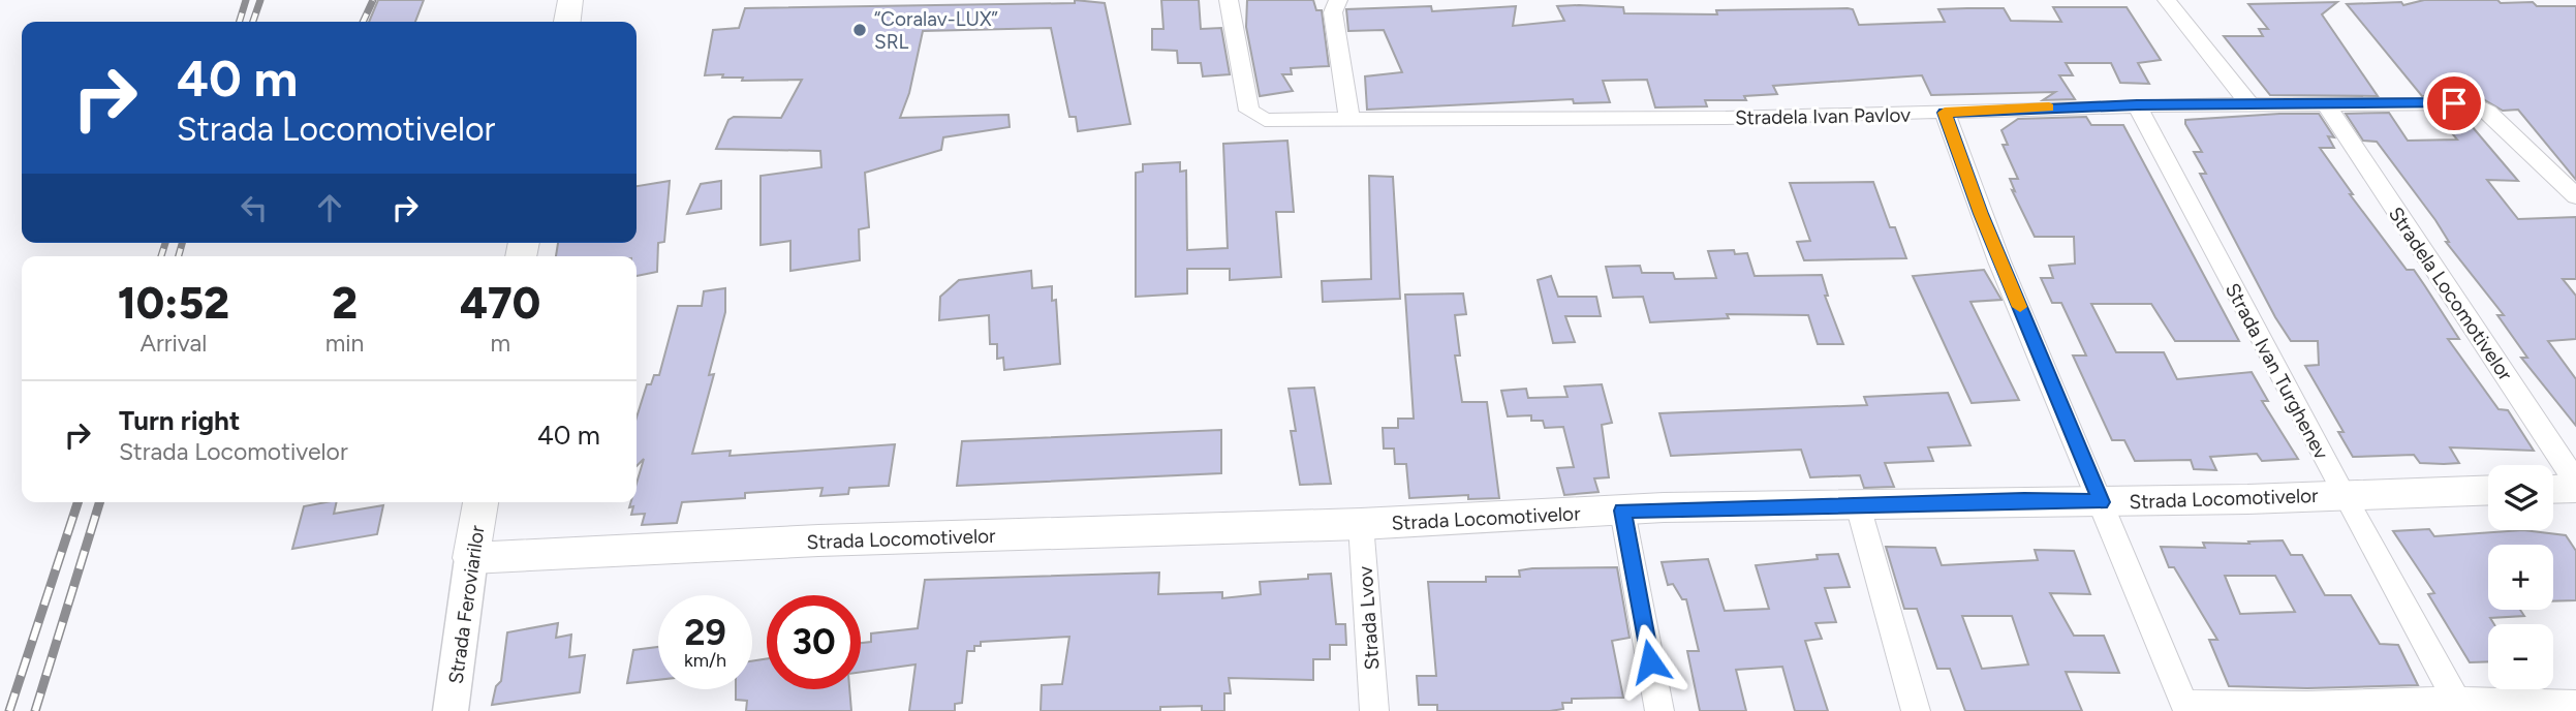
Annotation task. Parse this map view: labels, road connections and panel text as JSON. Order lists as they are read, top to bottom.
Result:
{
  "streets": {
    "main road": ["Strada Locomotivelor", "Strada Feroviarilor"],
    "street": [
      "Stradela Ivan Pavlov",
      "Stradela Locomotivelor",
      "Strada Ivan Turghenev",
      "Strada Lvov"
    ]
  },
  "crossings": [
    ["Stradela Ivan Pavlov", "Stradela Locomotivelor"],
    ["Stradela Ivan Pavlov", "Strada Ivan Turghenev"],
    ["Strada Ivan Turghenev", "Strada Locomotivelor"],
    ["Strada Locomotivelor", "Strada Feroviarilor"],
    ["Strada Locomotivelor", "Strada Lvov"]
  ],
  "places": ["“Coralav-LUX” SRL"],
  "page": {
    "turn": ["40 m", "Strada Locomotivelor"],
    "eta": [
      "10:52",
      "Arrival",
      "2",
      "min",
      "470",
      "m"
    ],
    "list": [
      {
        "name": "Turn right",
        "note": "Strada Locomotivelor",
        "value": "40 m"
      }
    ],
    "map_buttons": ["+", "−"],
    "speed": "29 km/h",
    "limit": "30"
  }
}
